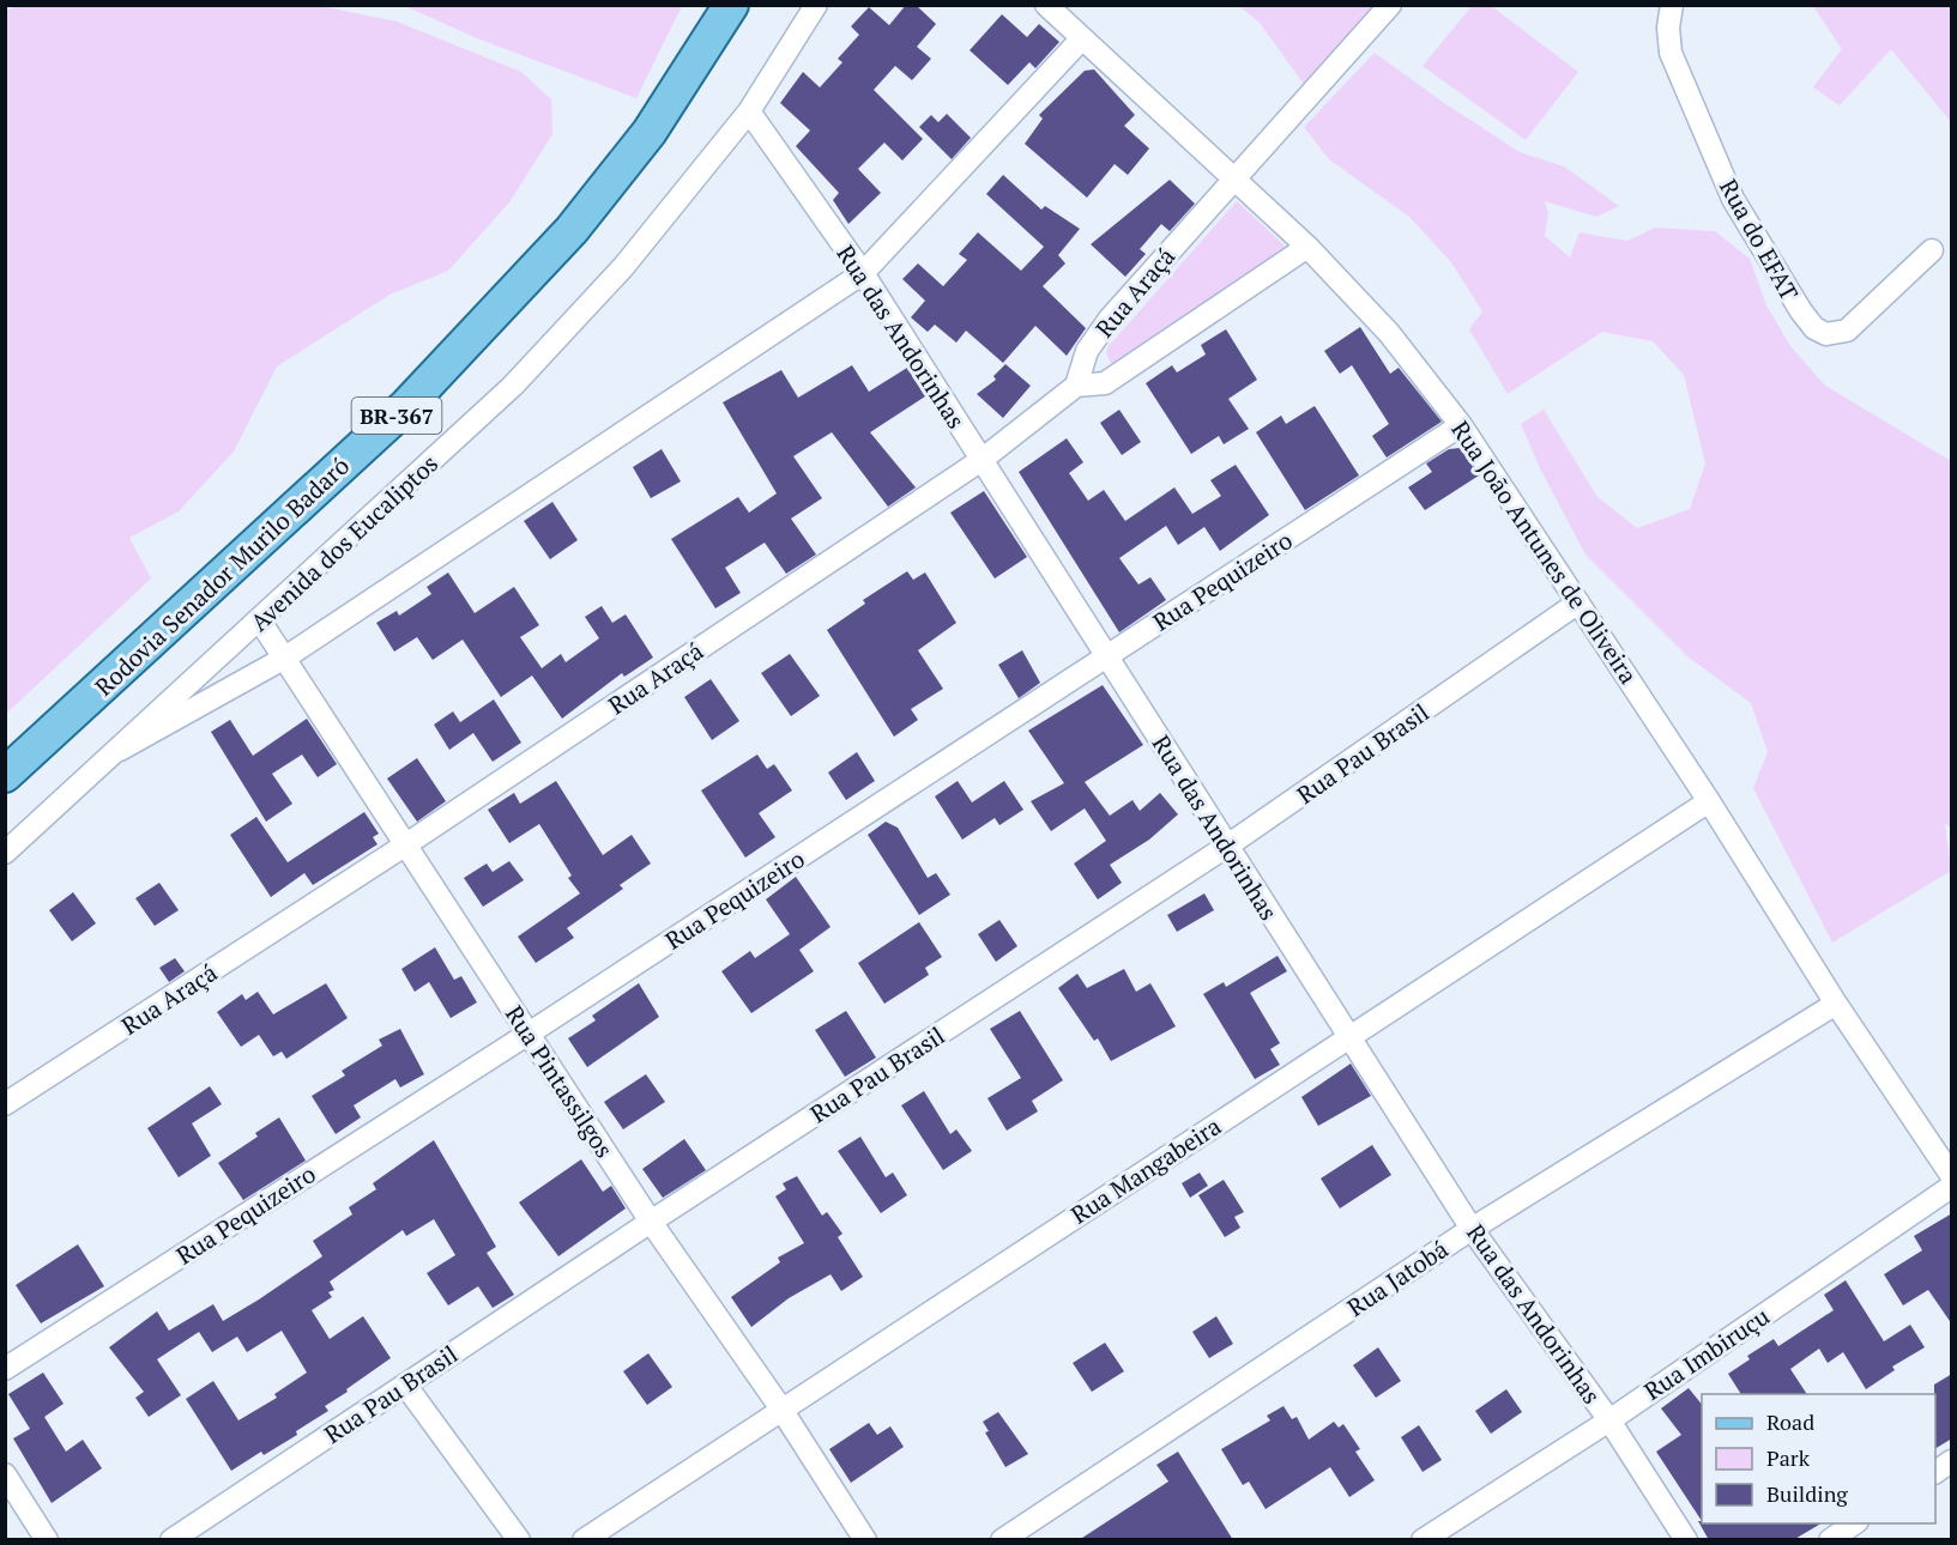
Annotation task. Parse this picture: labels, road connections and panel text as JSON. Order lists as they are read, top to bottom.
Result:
{
  "streets": {
    "main road": ["BR-367", "Rodovia Senador Murilo Badaró"],
    "street": [
      "Rua do EFAT",
      "Rua Araçá",
      "Rua das Andorinhas",
      "Avenida dos Eucaliptos",
      "Rua João Antunes de Oliveira",
      "Rua Pequizeiro",
      "Rua Pau Brasil",
      "Rua Pintassilgos",
      "Rua Mangabeira",
      "Rua Jatobá",
      "Rua Imbiruçu"
    ]
  },
  "crossings": [
    ["Rua Araçá", "Rua das Andorinhas"],
    ["Rua Araçá", "Rua João Antunes de Oliveira"],
    ["Rua Araçá", "Rua Pintassilgos"],
    ["Rua das Andorinhas", "Avenida dos Eucaliptos"],
    ["Rua das Andorinhas", "Rua Pequizeiro"],
    ["Rua das Andorinhas", "Rua Pau Brasil"],
    ["Rua das Andorinhas", "Rua Mangabeira"],
    ["Rua das Andorinhas", "Rua Jatobá"],
    ["Rua das Andorinhas", "Rua Imbiruçu"],
    ["Avenida dos Eucaliptos", "Rua Pintassilgos"],
    ["Rua João Antunes de Oliveira", "Rua Pequizeiro"],
    ["Rua João Antunes de Oliveira", "Rua Pau Brasil"],
    ["Rua João Antunes de Oliveira", "Rua Mangabeira"],
    ["Rua João Antunes de Oliveira", "Rua Jatobá"],
    ["Rua Pequizeiro", "Rua Pintassilgos"],
    ["Rua Pau Brasil", "Rua Pintassilgos"],
    ["Rua Pintassilgos", "Rua Mangabeira"]
  ],
  "legend": ["Road", "Park", "Building"]
}
